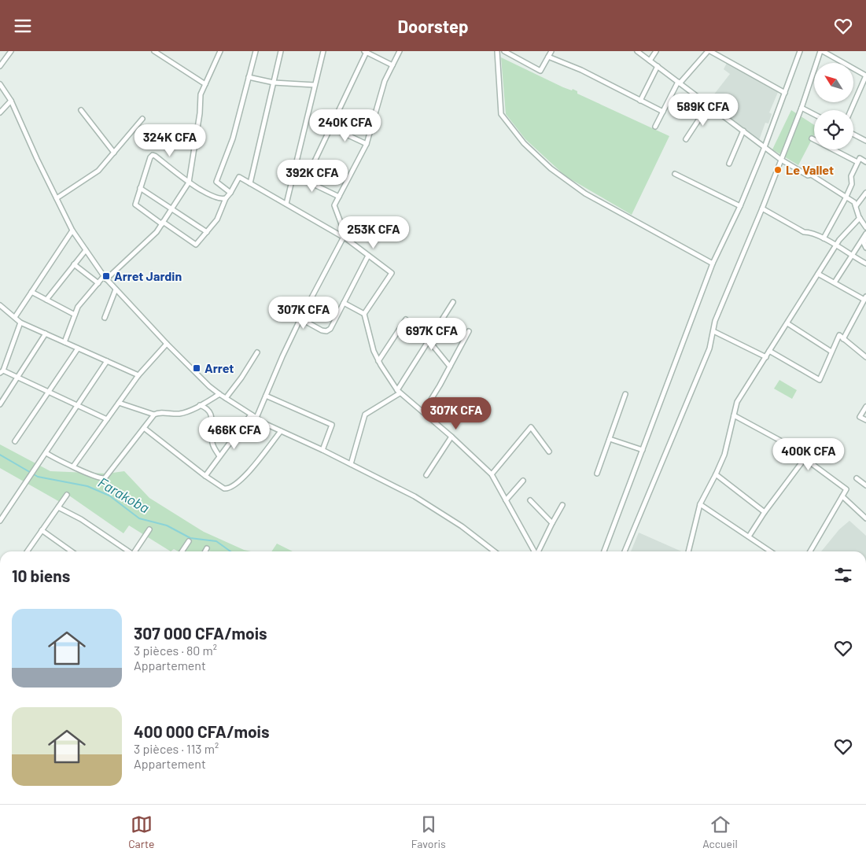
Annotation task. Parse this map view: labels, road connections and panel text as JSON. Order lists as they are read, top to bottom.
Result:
{
  "water": ["Farakoba"],
  "places": {
    "other": ["Le Vallet"],
    "transit": ["Arret Jardin", "Arret"]
  },
  "north": "top left",
  "page": {
    "header": "Doorstep",
    "price": [
      "589K CFA",
      "240K CFA",
      "324K CFA",
      "392K CFA",
      "253K CFA",
      "307K CFA",
      "697K CFA",
      "307K CFA",
      "466K CFA",
      "400K CFA"
    ],
    "heading": "10 biens",
    "list": [
      {
        "name": "307 000 CFA/mois",
        "note": "3 pièces · 80 m² · Appartement"
      },
      {
        "name": "400 000 CFA/mois",
        "note": "3 pièces · 113 m² · Appartement"
      }
    ],
    "tabs": ["Carte", "Favoris", "Accueil"]
  }
}
